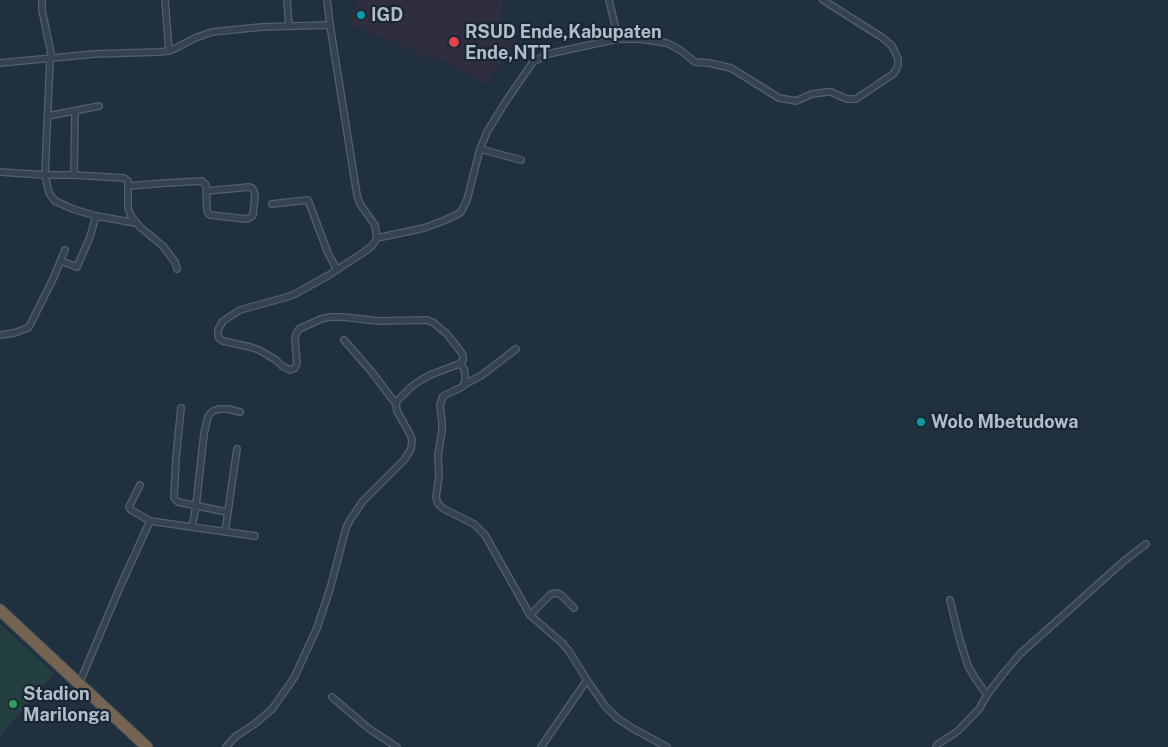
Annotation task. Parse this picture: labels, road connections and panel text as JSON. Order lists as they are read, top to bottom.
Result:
{
  "places": [
    "IGD",
    "RSUD Ende,Kabupaten Ende,NTT",
    "Wolo Mbetudowa",
    "Stadion Marilonga"
  ]
}
